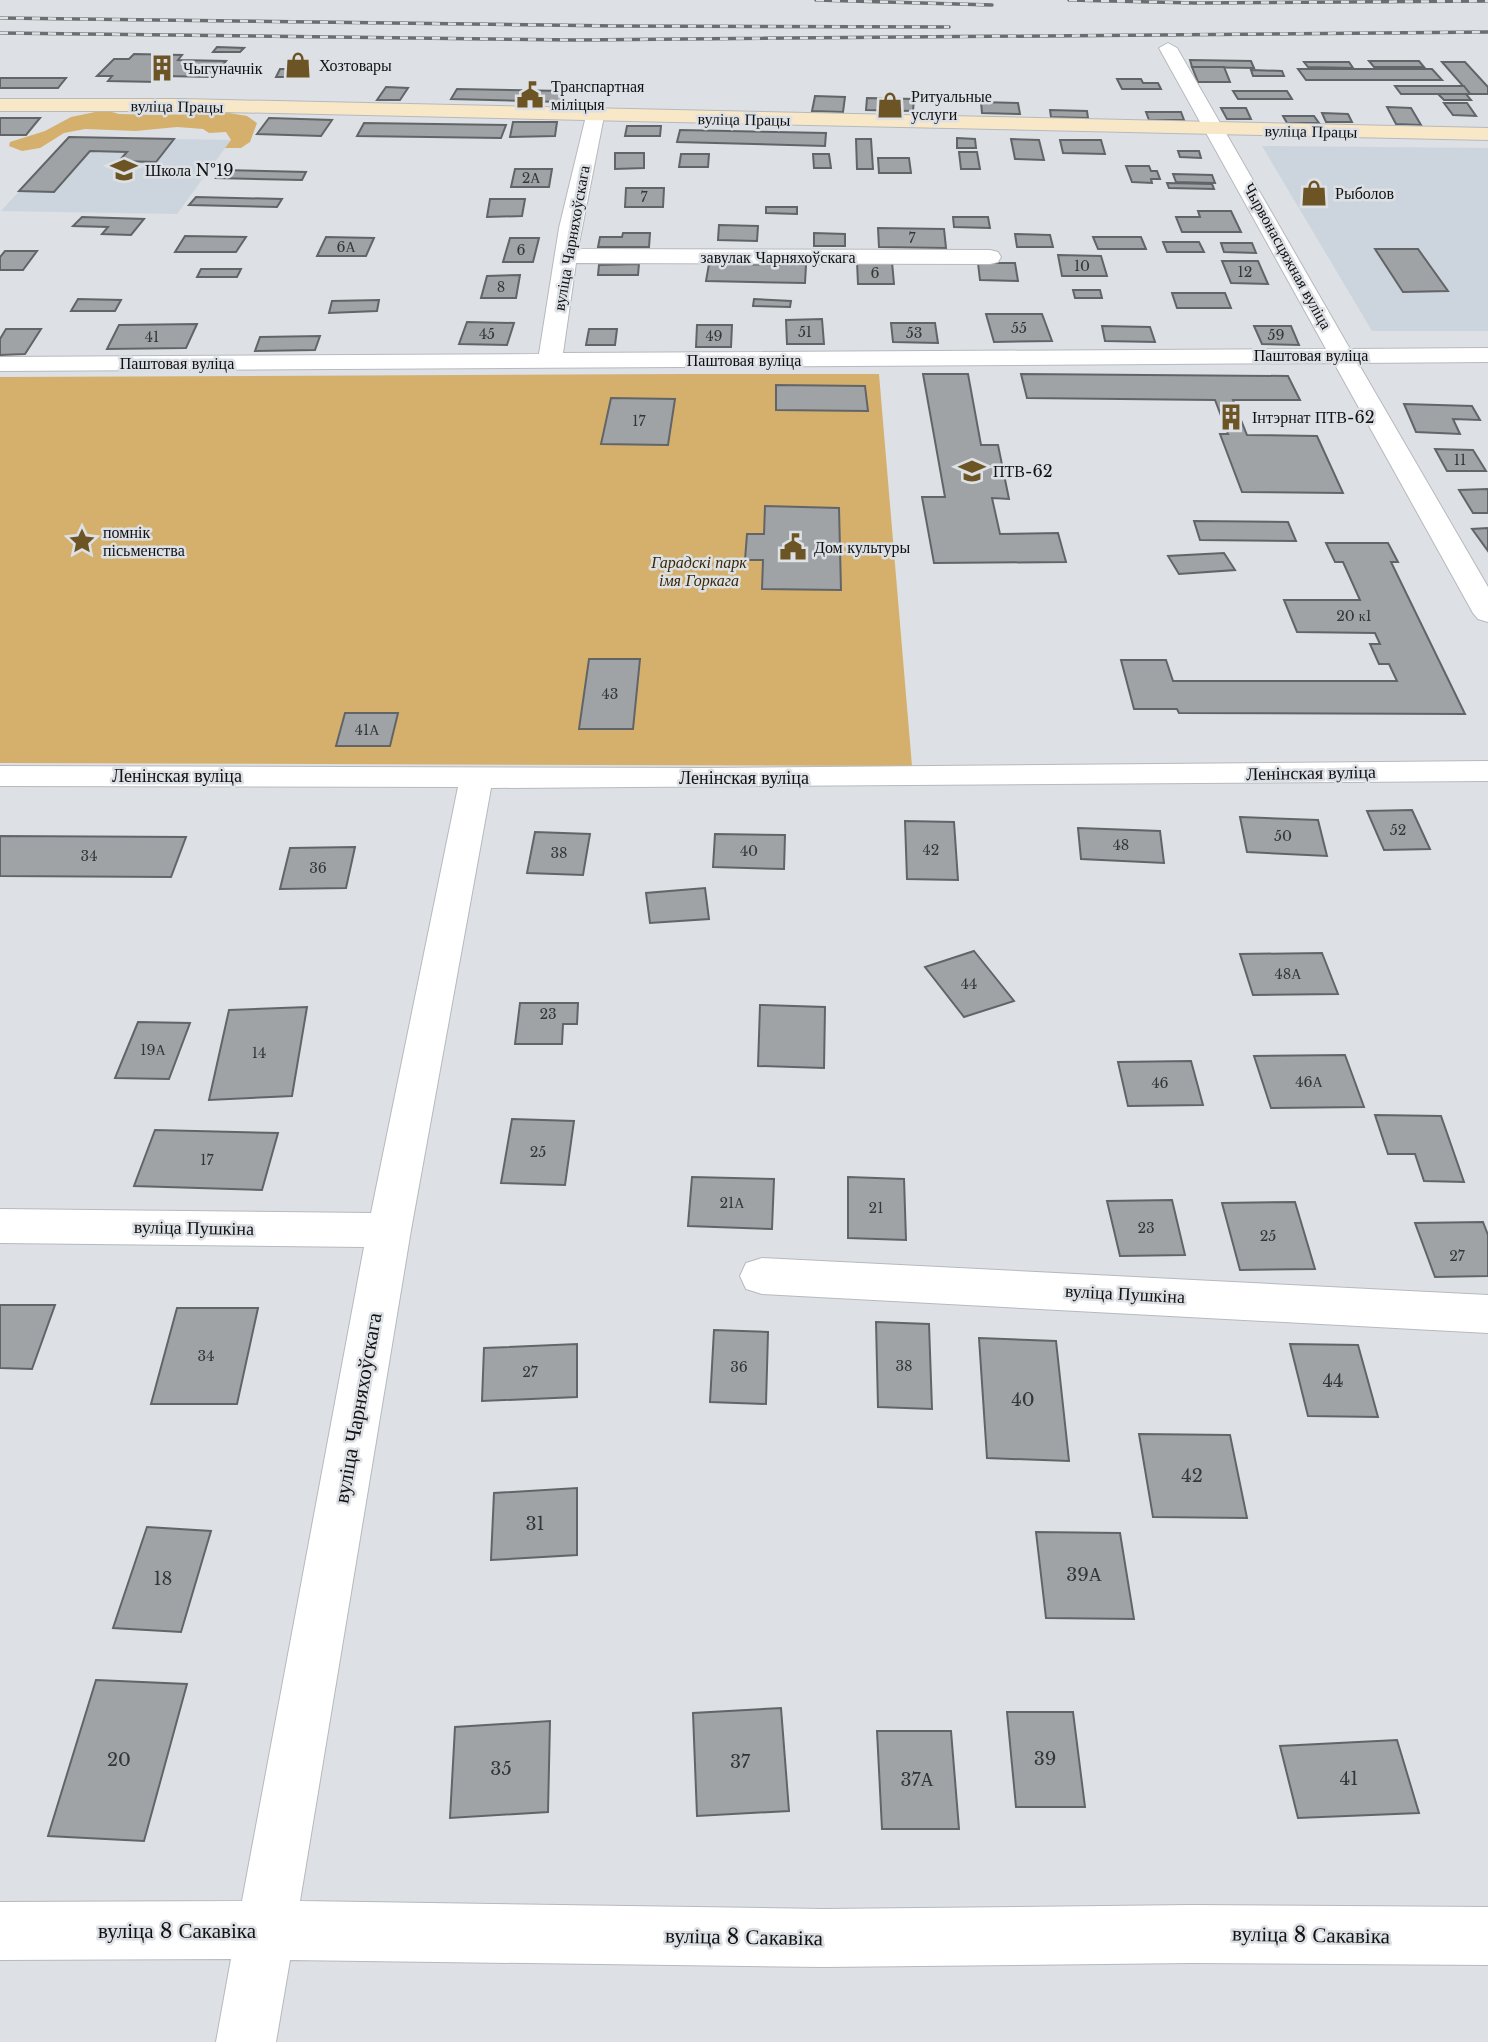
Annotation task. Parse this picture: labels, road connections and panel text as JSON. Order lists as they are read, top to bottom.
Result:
{
  "streets": {
    "main road": ["вуліца Працы"],
    "street": [
      "вуліца Чарняхоўскага",
      "Чырвонасцяжная вуліца",
      "завулак Чарняхоўскага",
      "Паштовая вуліца",
      "Ленінская вуліца",
      "вуліца Пушкіна",
      "вуліца 8 Сакавіка"
    ]
  },
  "crossings": [
    ["вуліца Працы", "вуліца Чарняхоўскага"],
    ["вуліца Працы", "Чырвонасцяжная вуліца"],
    ["вуліца Чарняхоўскага", "завулак Чарняхоўскага"],
    ["вуліца Чарняхоўскага", "Паштовая вуліца"],
    ["вуліца Чарняхоўскага", "Ленінская вуліца"],
    ["вуліца Чарняхоўскага", "вуліца Пушкіна"],
    ["вуліца Чарняхоўскага", "вуліца 8 Сакавіка"],
    ["Чырвонасцяжная вуліца", "Паштовая вуліца"]
  ],
  "parks": ["Гарадскі парк імя Горкага"],
  "places": {
    "shop": ["Хозтовары", "Ритуальные услуги", "Рыболов"],
    "building": ["Чыгуначнік", "Інтэрнат ПТВ-62"],
    "public building": ["Транспартная міліцыя", "Дом культуры"],
    "school or university": ["Школа №19", "ПТВ-62"],
    "place": ["помнік пісьменства"]
  },
  "house_numbers": [
    "2А",
    "7",
    "7",
    "6А",
    "6",
    "10",
    "12",
    "6",
    "8",
    "55",
    "51",
    "53",
    "45",
    "59",
    "49",
    "41",
    "17",
    "11",
    "20 к1",
    "43",
    "41А",
    "52",
    "50",
    "48",
    "42",
    "40",
    "38",
    "34",
    "36",
    "48А",
    "44",
    "23",
    "19А",
    "14",
    "46А",
    "46",
    "25",
    "17",
    "21А",
    "21",
    "23",
    "25",
    "27",
    "34",
    "38",
    "36",
    "27",
    "44",
    "40",
    "42",
    "31",
    "39А",
    "18",
    "39",
    "20",
    "37",
    "35",
    "41",
    "37А"
  ]
}
